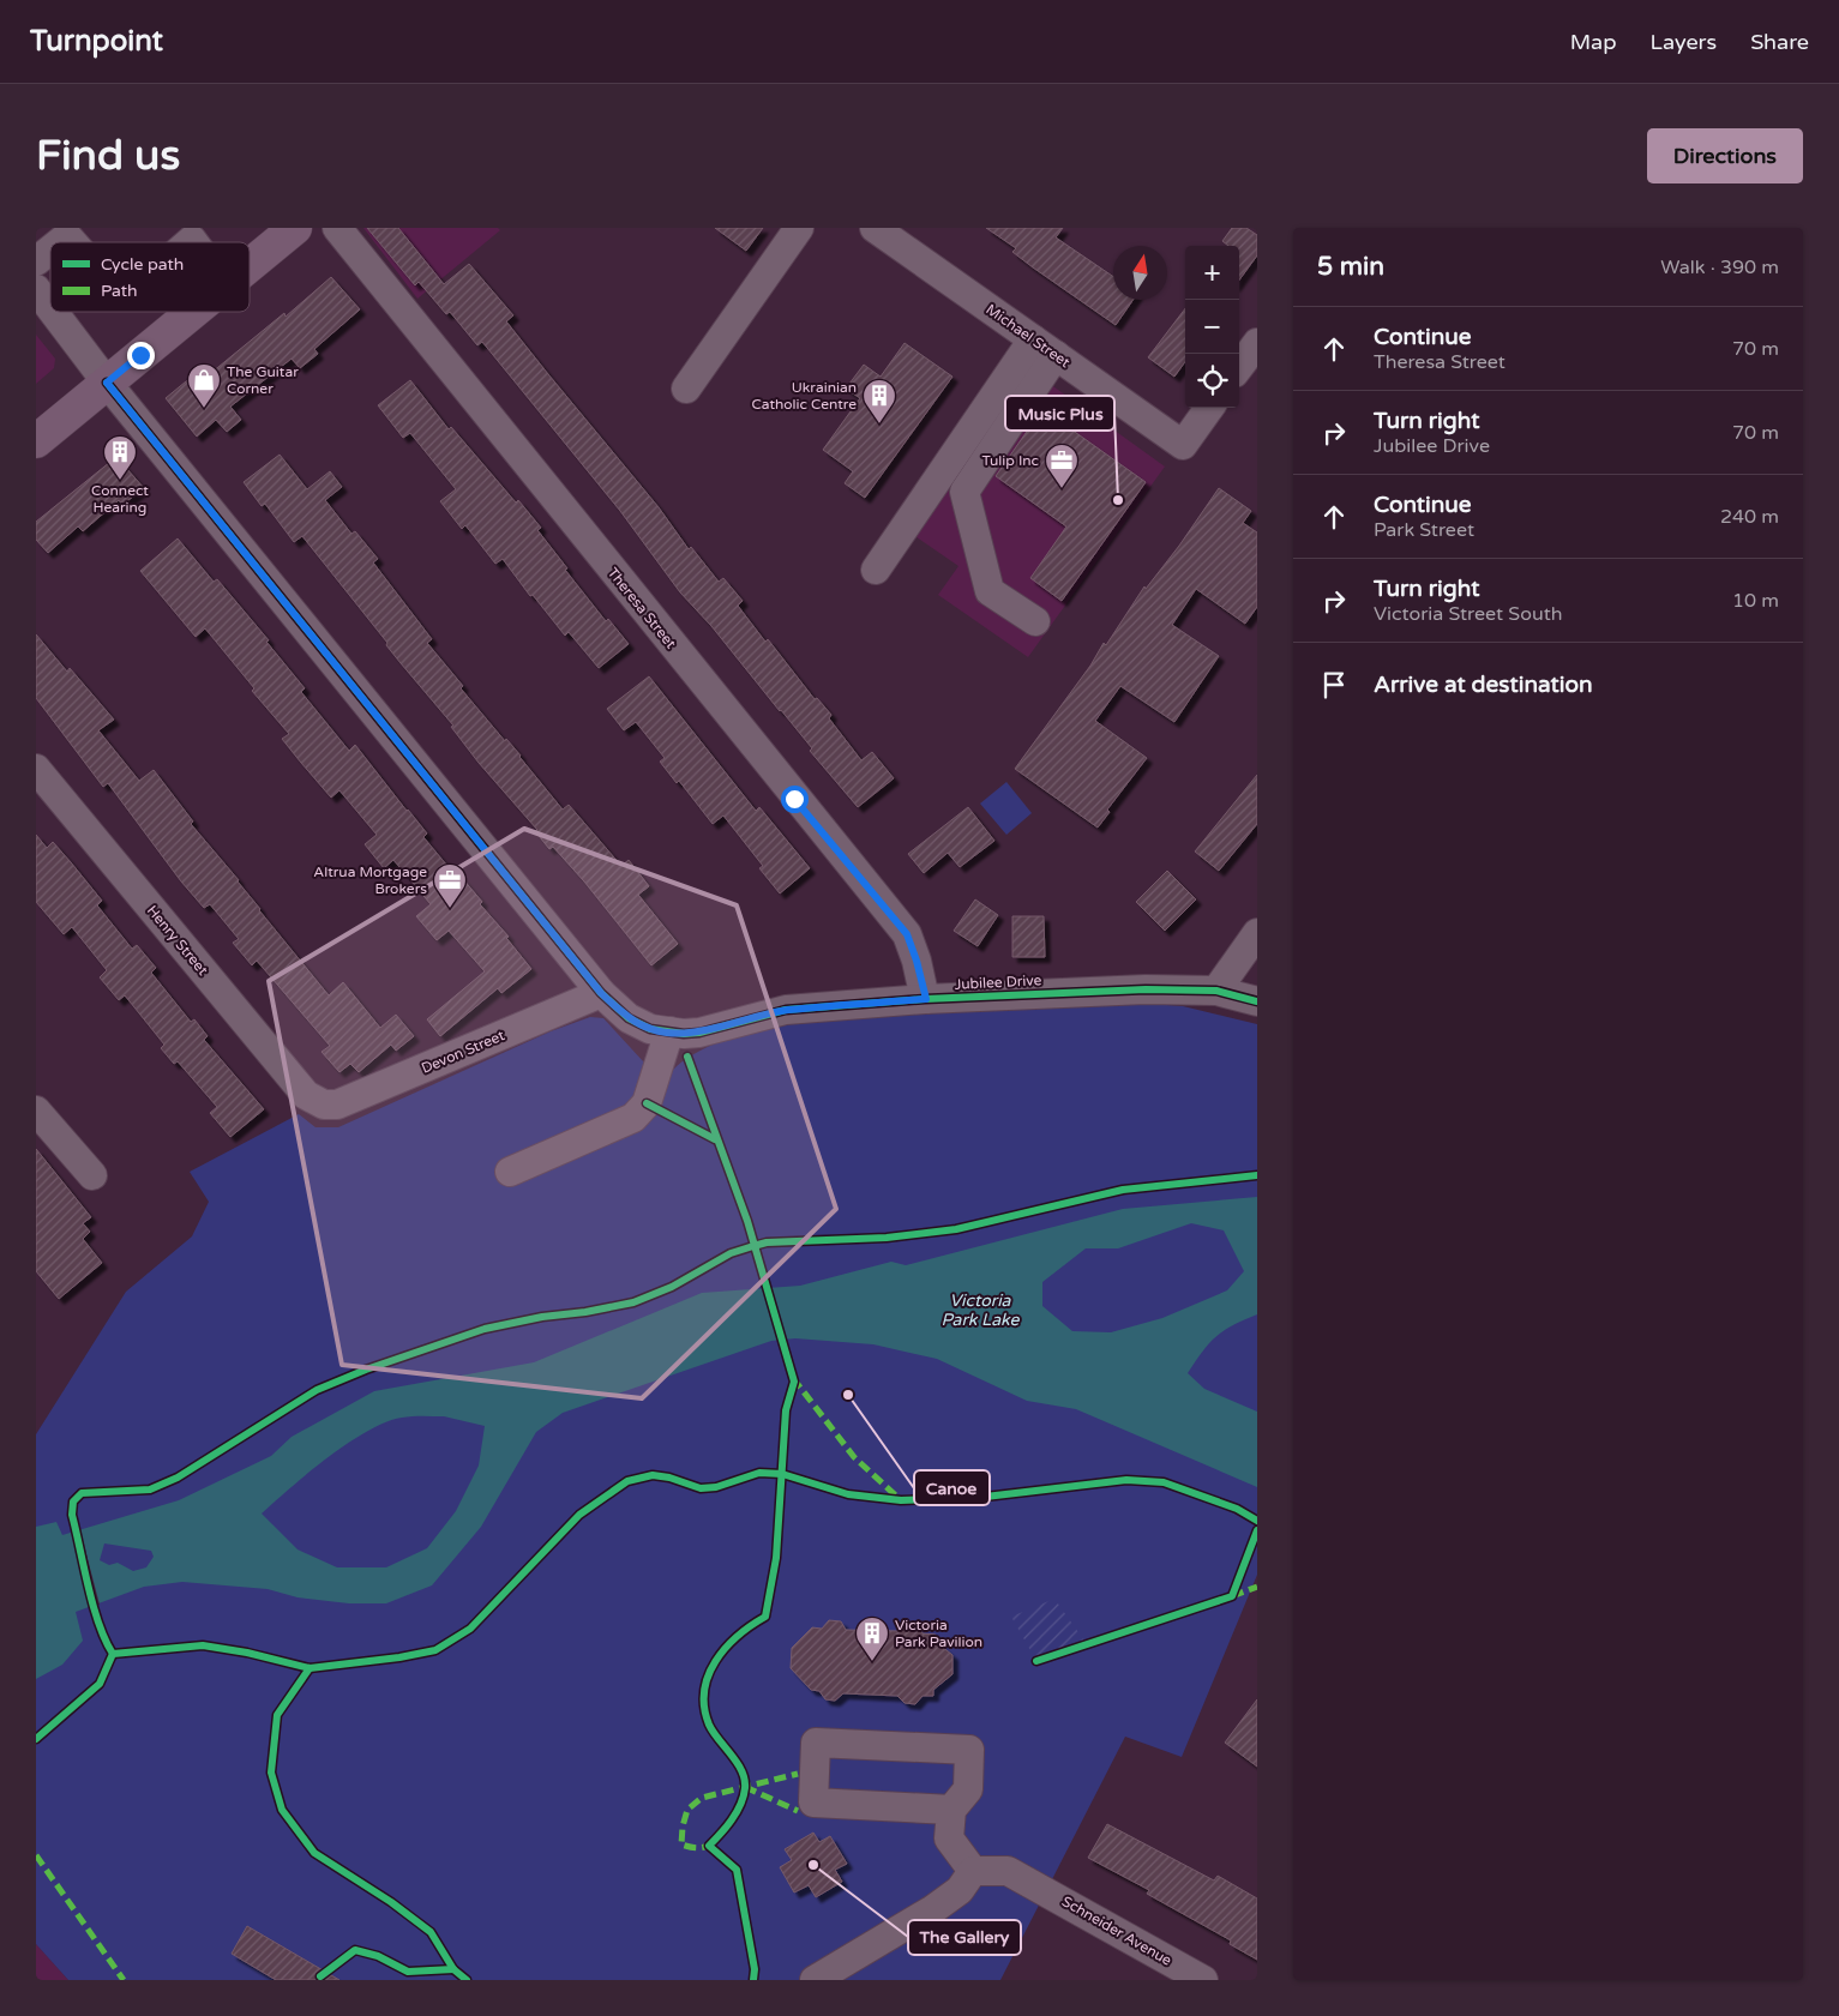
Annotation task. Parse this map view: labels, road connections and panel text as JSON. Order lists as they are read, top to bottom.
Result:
{
  "streets": {
    "street": [
      "Michael Street",
      "Theresa Street",
      "Henry Street",
      "Jubilee Drive",
      "Devon Street",
      "Schneider Avenue"
    ]
  },
  "crossings": [
    ["Theresa Street", "Jubilee Drive"],
    ["Henry Street", "Devon Street"],
    ["Jubilee Drive", "Devon Street"]
  ],
  "water": ["Victoria Park Lake"],
  "places": {
    "shop": ["The Guitar Corner"],
    "building": ["Ukrainian Catholic Centre", "Connect Hearing", "Victoria Park Pavilion"],
    "office": ["Tulip Inc", "Altrua Mortgage Brokers"],
    "other": ["Music Plus", "Canoe", "The Gallery"]
  },
  "legend": ["Cycle path", "Path"],
  "north": "top",
  "page": {
    "header": "Turnpoint",
    "nav": ["Map", "Layers", "Share"],
    "buttons": "Directions",
    "title": "Find us",
    "heading": ["5 min", "Walk · 390 m"],
    "map_buttons": ["+", "−"],
    "list": [
      ["Continue", "Theresa Street", "70 m"],
      ["Turn right", "Jubilee Drive", "70 m"],
      ["Continue", "Park Street", "240 m"],
      ["Turn right", "Victoria Street South", "10 m"],
      "Arrive at destination"
    ]
  }
}
